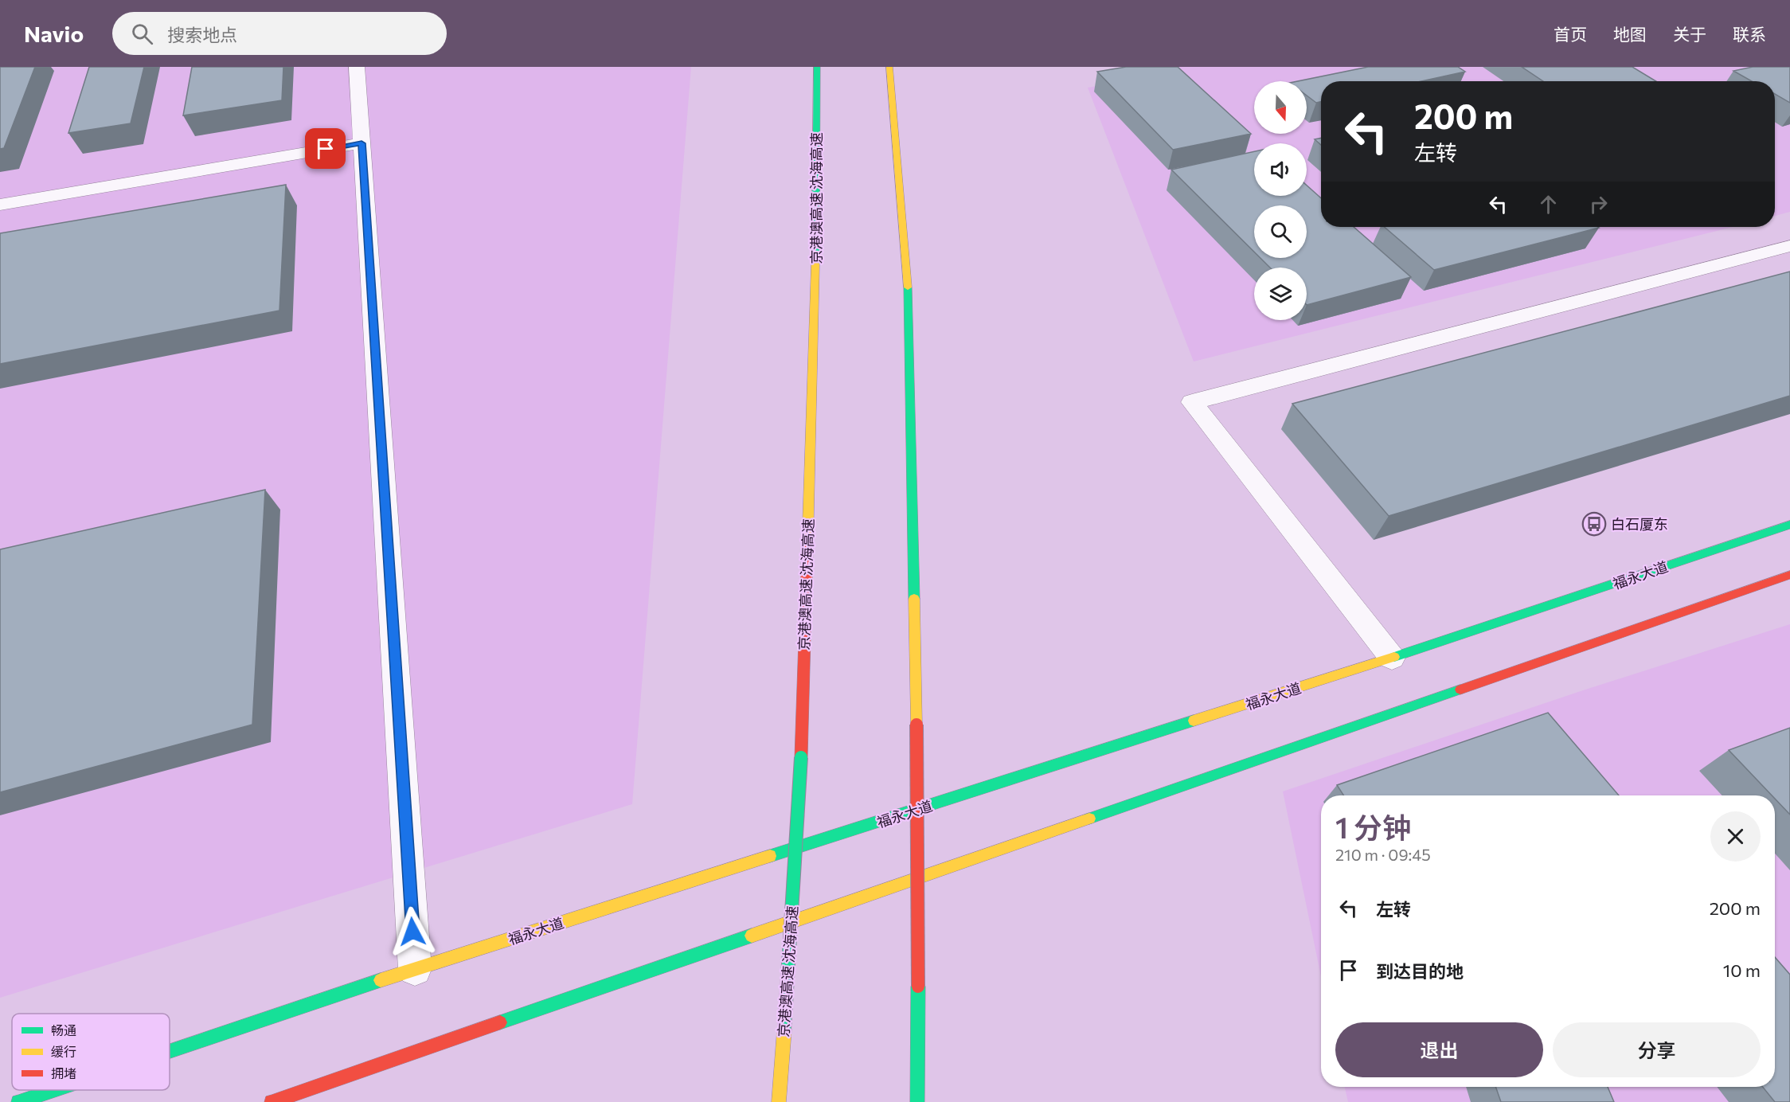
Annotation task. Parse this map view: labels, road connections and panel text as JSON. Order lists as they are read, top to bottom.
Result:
{
  "streets": {
    "main road": ["京港澳高速 沈海高速", "福永大道"]
  },
  "places": {
    "bus stop": ["白石厦东"]
  },
  "legend": ["畅通", "缓行", "拥堵"],
  "north": "bottom",
  "page": {
    "header": "Navio",
    "search": "搜索地点",
    "nav": [
      "首页",
      "地图",
      "关于",
      "联系"
    ],
    "turn": ["200 m", "左转"],
    "heading": ["1 分钟", "210 m · 09:45"],
    "list": [
      {
        "name": "左转",
        "value": "200 m"
      },
      {
        "name": "到达目的地",
        "value": "10 m"
      }
    ],
    "buttons": ["退出", "分享"]
  }
}
